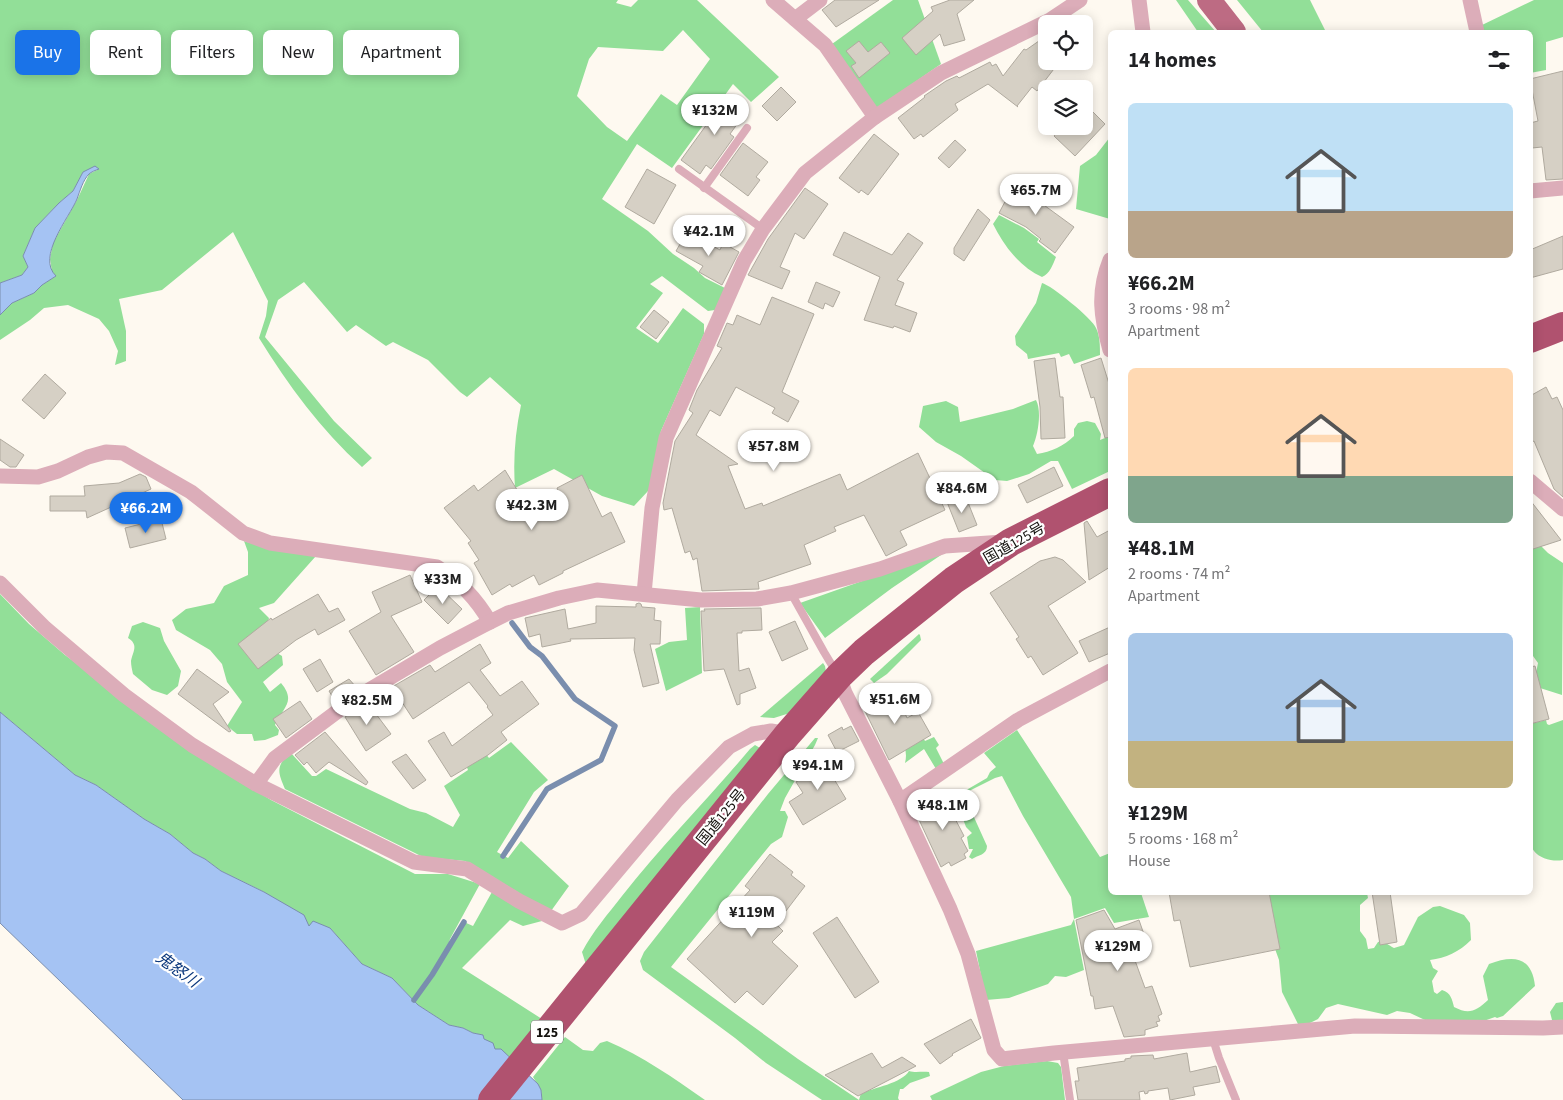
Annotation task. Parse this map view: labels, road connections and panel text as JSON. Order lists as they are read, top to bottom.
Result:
{
  "streets": {
    "highway": ["国道125号", "125"]
  },
  "water": ["鬼怒川"],
  "page": {
    "chip": [
      "Buy",
      "Rent",
      "Filters",
      "New",
      "Apartment"
    ],
    "heading": "14 homes",
    "list": [
      {
        "name": "¥66.2M",
        "note": "3 rooms · 98 m² · Apartment"
      },
      {
        "name": "¥48.1M",
        "note": "2 rooms · 74 m² · Apartment"
      },
      {
        "name": "¥129M",
        "note": "5 rooms · 168 m² · House"
      }
    ],
    "price": [
      "¥132M",
      "¥65.7M",
      "¥42.1M",
      "¥57.8M",
      "¥84.6M",
      "¥42.3M",
      "¥66.2M",
      "¥33M",
      "¥51.6M",
      "¥82.5M",
      "¥94.1M",
      "¥48.1M",
      "¥119M",
      "¥129M"
    ]
  }
}
